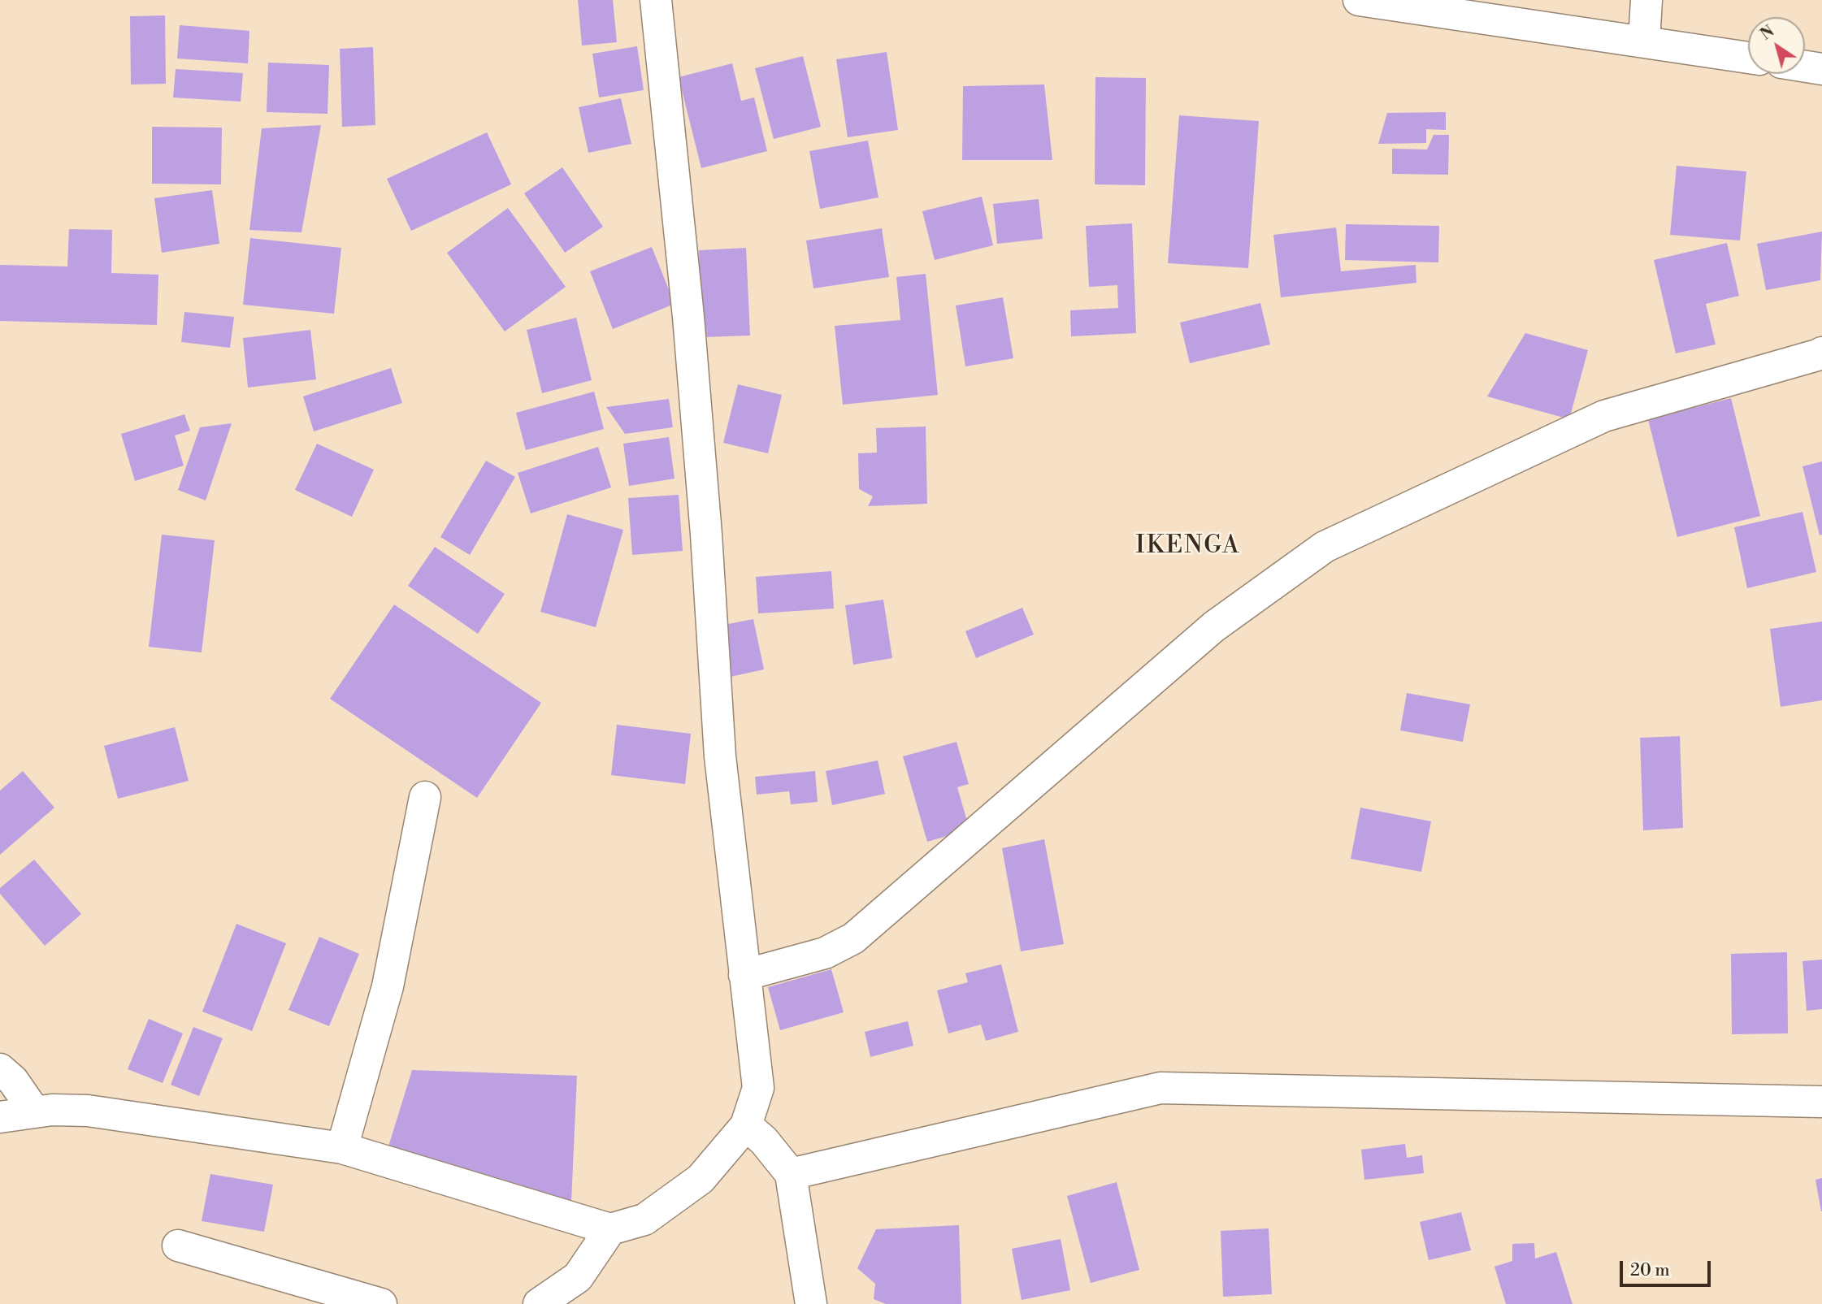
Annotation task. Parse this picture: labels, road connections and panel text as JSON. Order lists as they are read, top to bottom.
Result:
{
  "districts": ["IKENGA"],
  "scale_bar": "20 m",
  "north": "top left"
}
